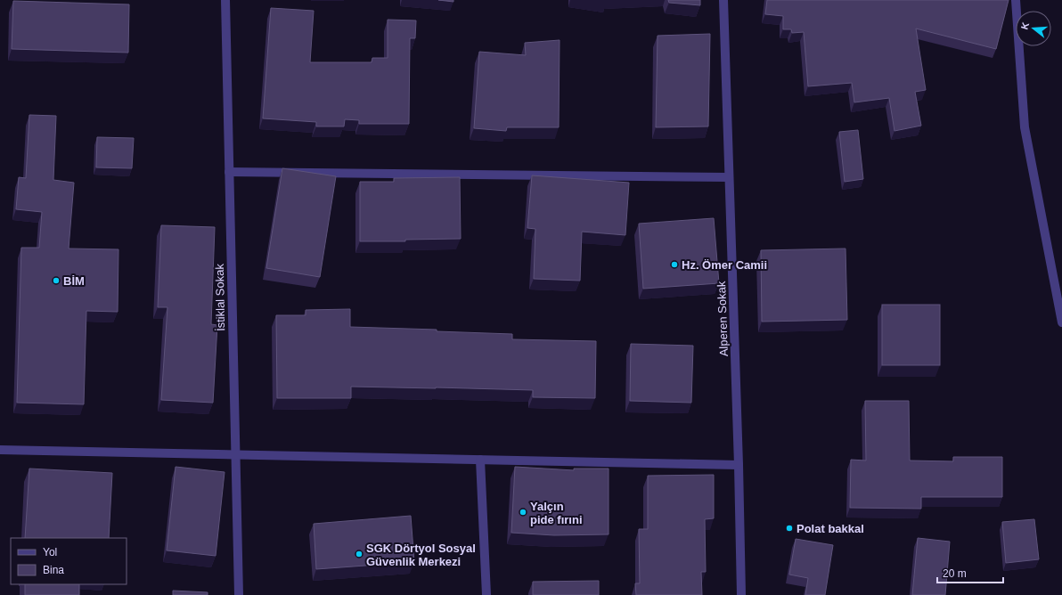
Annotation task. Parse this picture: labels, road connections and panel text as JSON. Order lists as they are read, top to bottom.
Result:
{
  "streets": {
    "street": ["İstiklal Sokak", "Alperen Sokak"]
  },
  "places": [
    "Hz. Ömer Camii",
    "BİM",
    "Yalçın pide fırıni",
    "Polat bakkal",
    "SGK Dörtyol Sosyal Güvenlik Merkezi"
  ],
  "legend": ["Yol", "Bina"],
  "scale_bar": "20 m",
  "north": "left"
}
